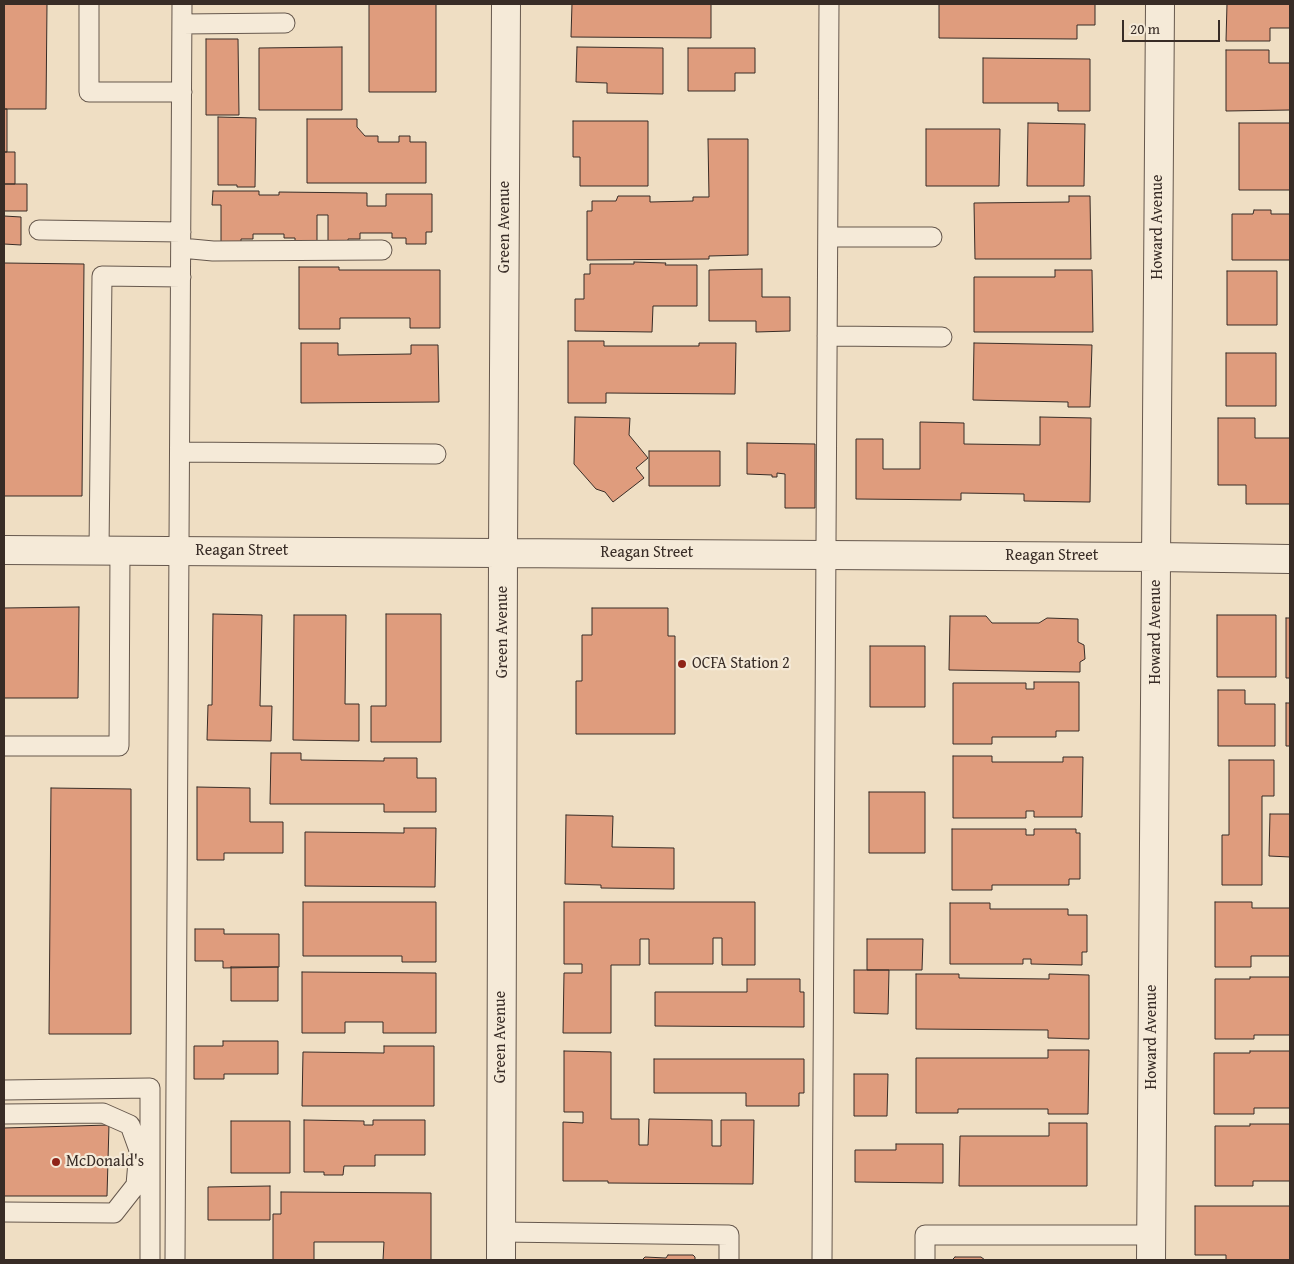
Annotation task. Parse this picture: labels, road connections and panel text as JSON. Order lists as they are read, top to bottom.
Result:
{
  "streets": {
    "street": ["Green Avenue", "Howard Avenue", "Reagan Street"]
  },
  "crossings": [
    ["Green Avenue", "Reagan Street"],
    ["Howard Avenue", "Reagan Street"]
  ],
  "places": ["OCFA Station 2", "McDonald's"],
  "scale_bar": "20 m"
}
